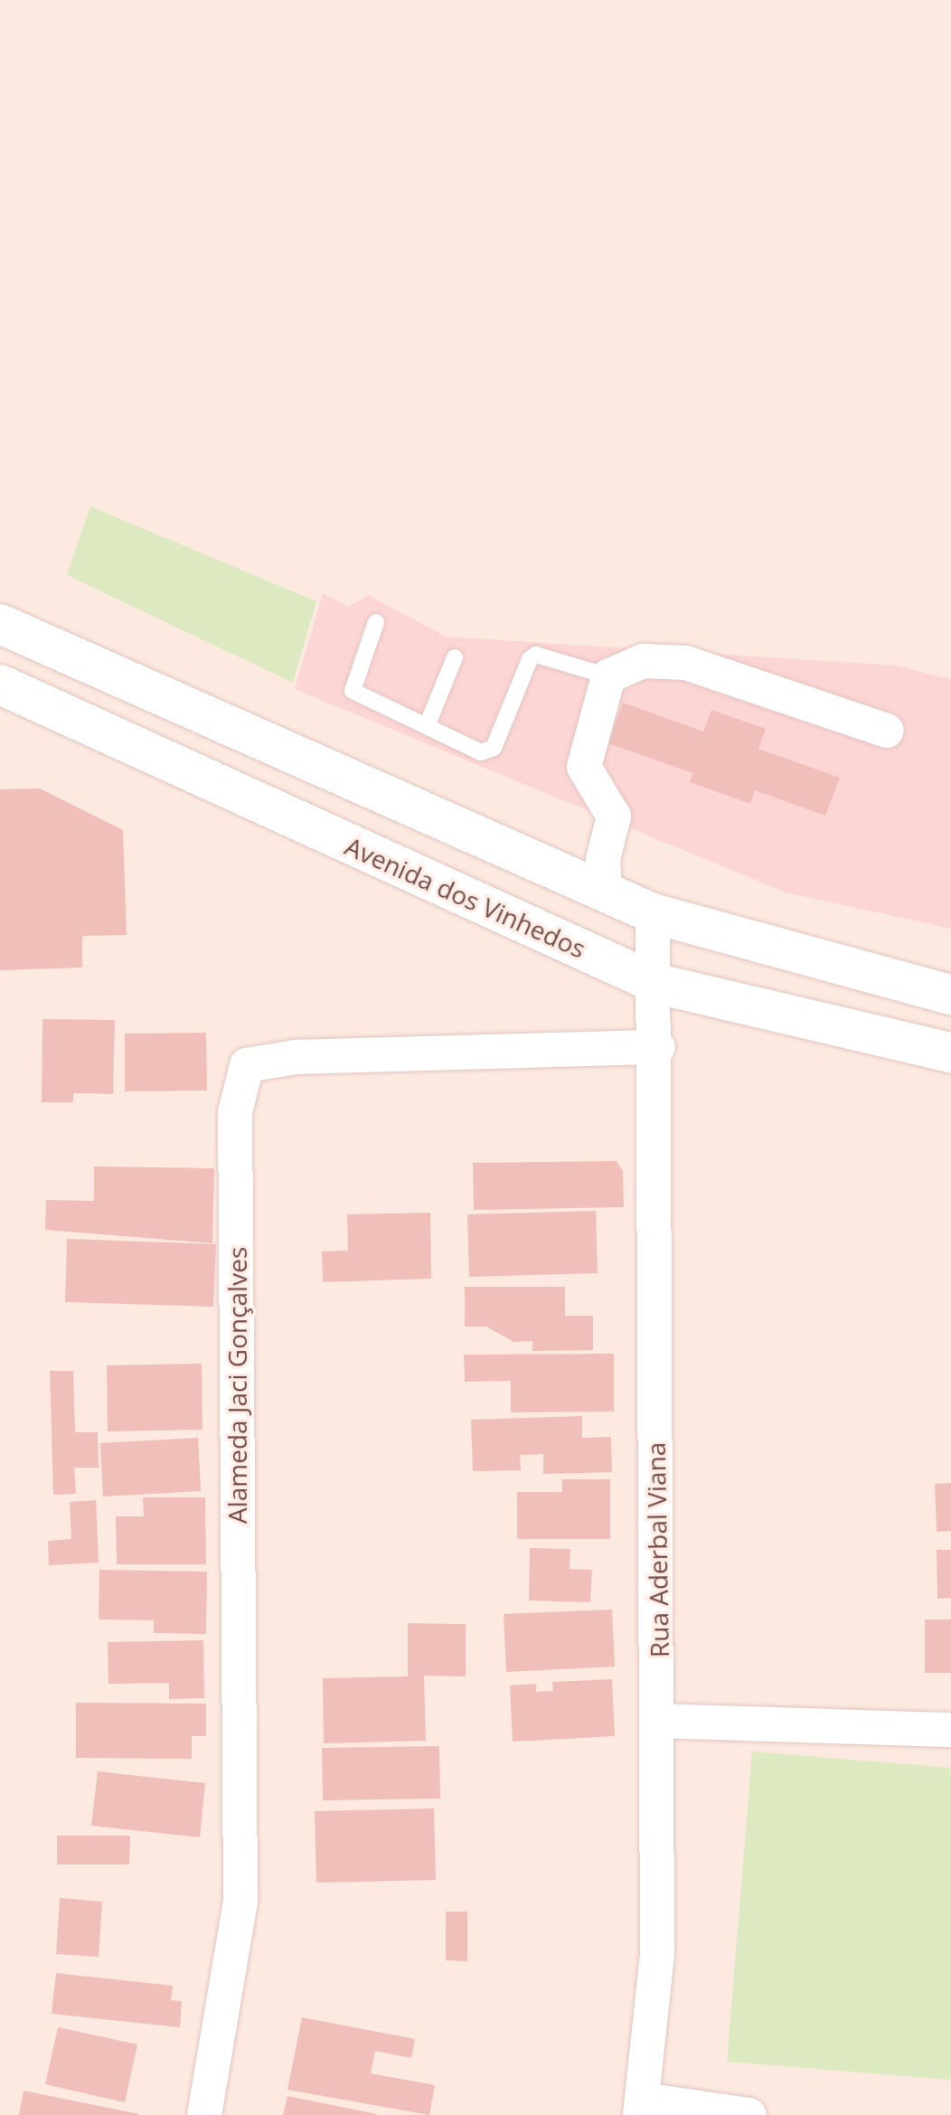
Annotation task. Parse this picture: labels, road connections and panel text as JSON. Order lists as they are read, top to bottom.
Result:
{
  "streets": {
    "main road": ["Avenida dos Vinhedos"],
    "street": ["Alameda Jaci Gonçalves", "Rua Aderbal Viana"]
  },
  "crossings": [
    ["Avenida dos Vinhedos", "Rua Aderbal Viana"],
    ["Alameda Jaci Gonçalves", "Rua Aderbal Viana"]
  ]
}
